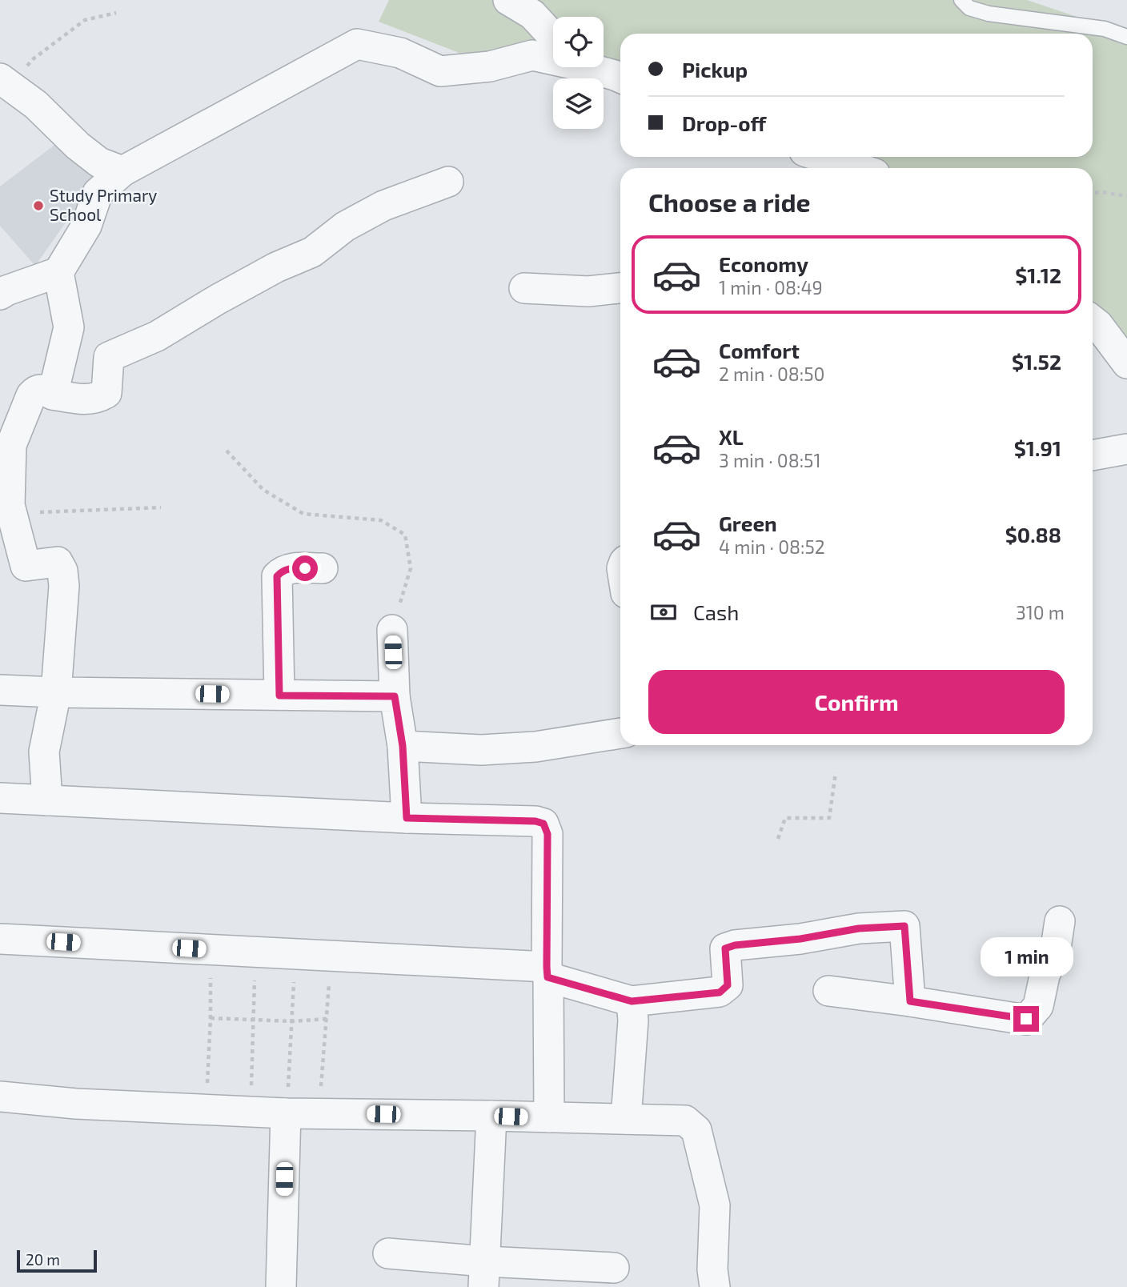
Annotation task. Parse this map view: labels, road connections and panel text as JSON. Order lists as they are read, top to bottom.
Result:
{
  "places": ["Study Primary School"],
  "scale_bar": "20 m",
  "page": {
    "banner": ["Pickup", "Drop-off"],
    "heading": "Choose a ride",
    "list": [
      {
        "name": "Economy",
        "note": "1 min · 08:49",
        "value": "$1.12"
      },
      {
        "name": "Comfort",
        "note": "2 min · 08:50",
        "value": "$1.52"
      },
      {
        "name": "XL",
        "note": "3 min · 08:51",
        "value": "$1.91"
      },
      {
        "name": "Green",
        "note": "4 min · 08:52",
        "value": "$0.88"
      }
    ],
    "pay": ["Cash", "310 m"],
    "buttons": "Confirm",
    "bubble": "1 min",
    "scale": "20 m"
  }
}
